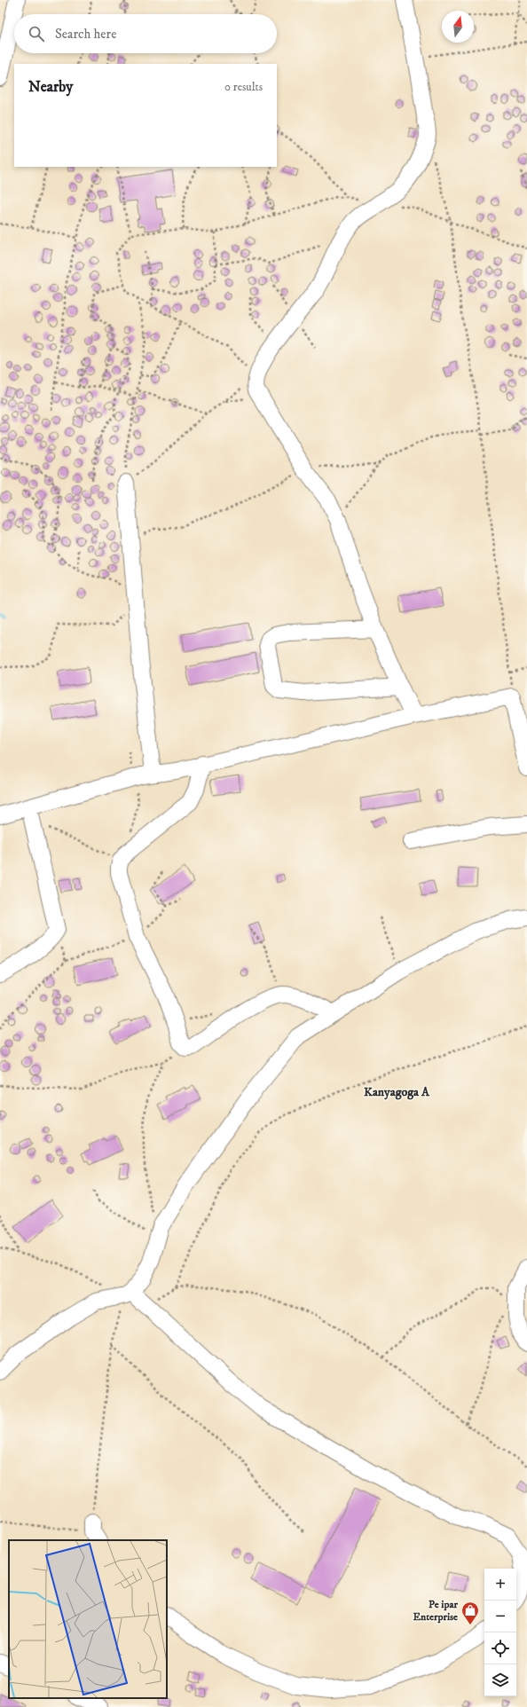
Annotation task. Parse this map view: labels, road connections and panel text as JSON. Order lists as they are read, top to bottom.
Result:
{
  "districts": ["Kanyagoga A"],
  "places": {
    "shop": ["Pe ipar Enterprise"]
  },
  "north": "top",
  "page": {
    "search": "Search here",
    "heading": ["Nearby", "0 results"],
    "map_buttons": ["+", "−"]
  }
}
